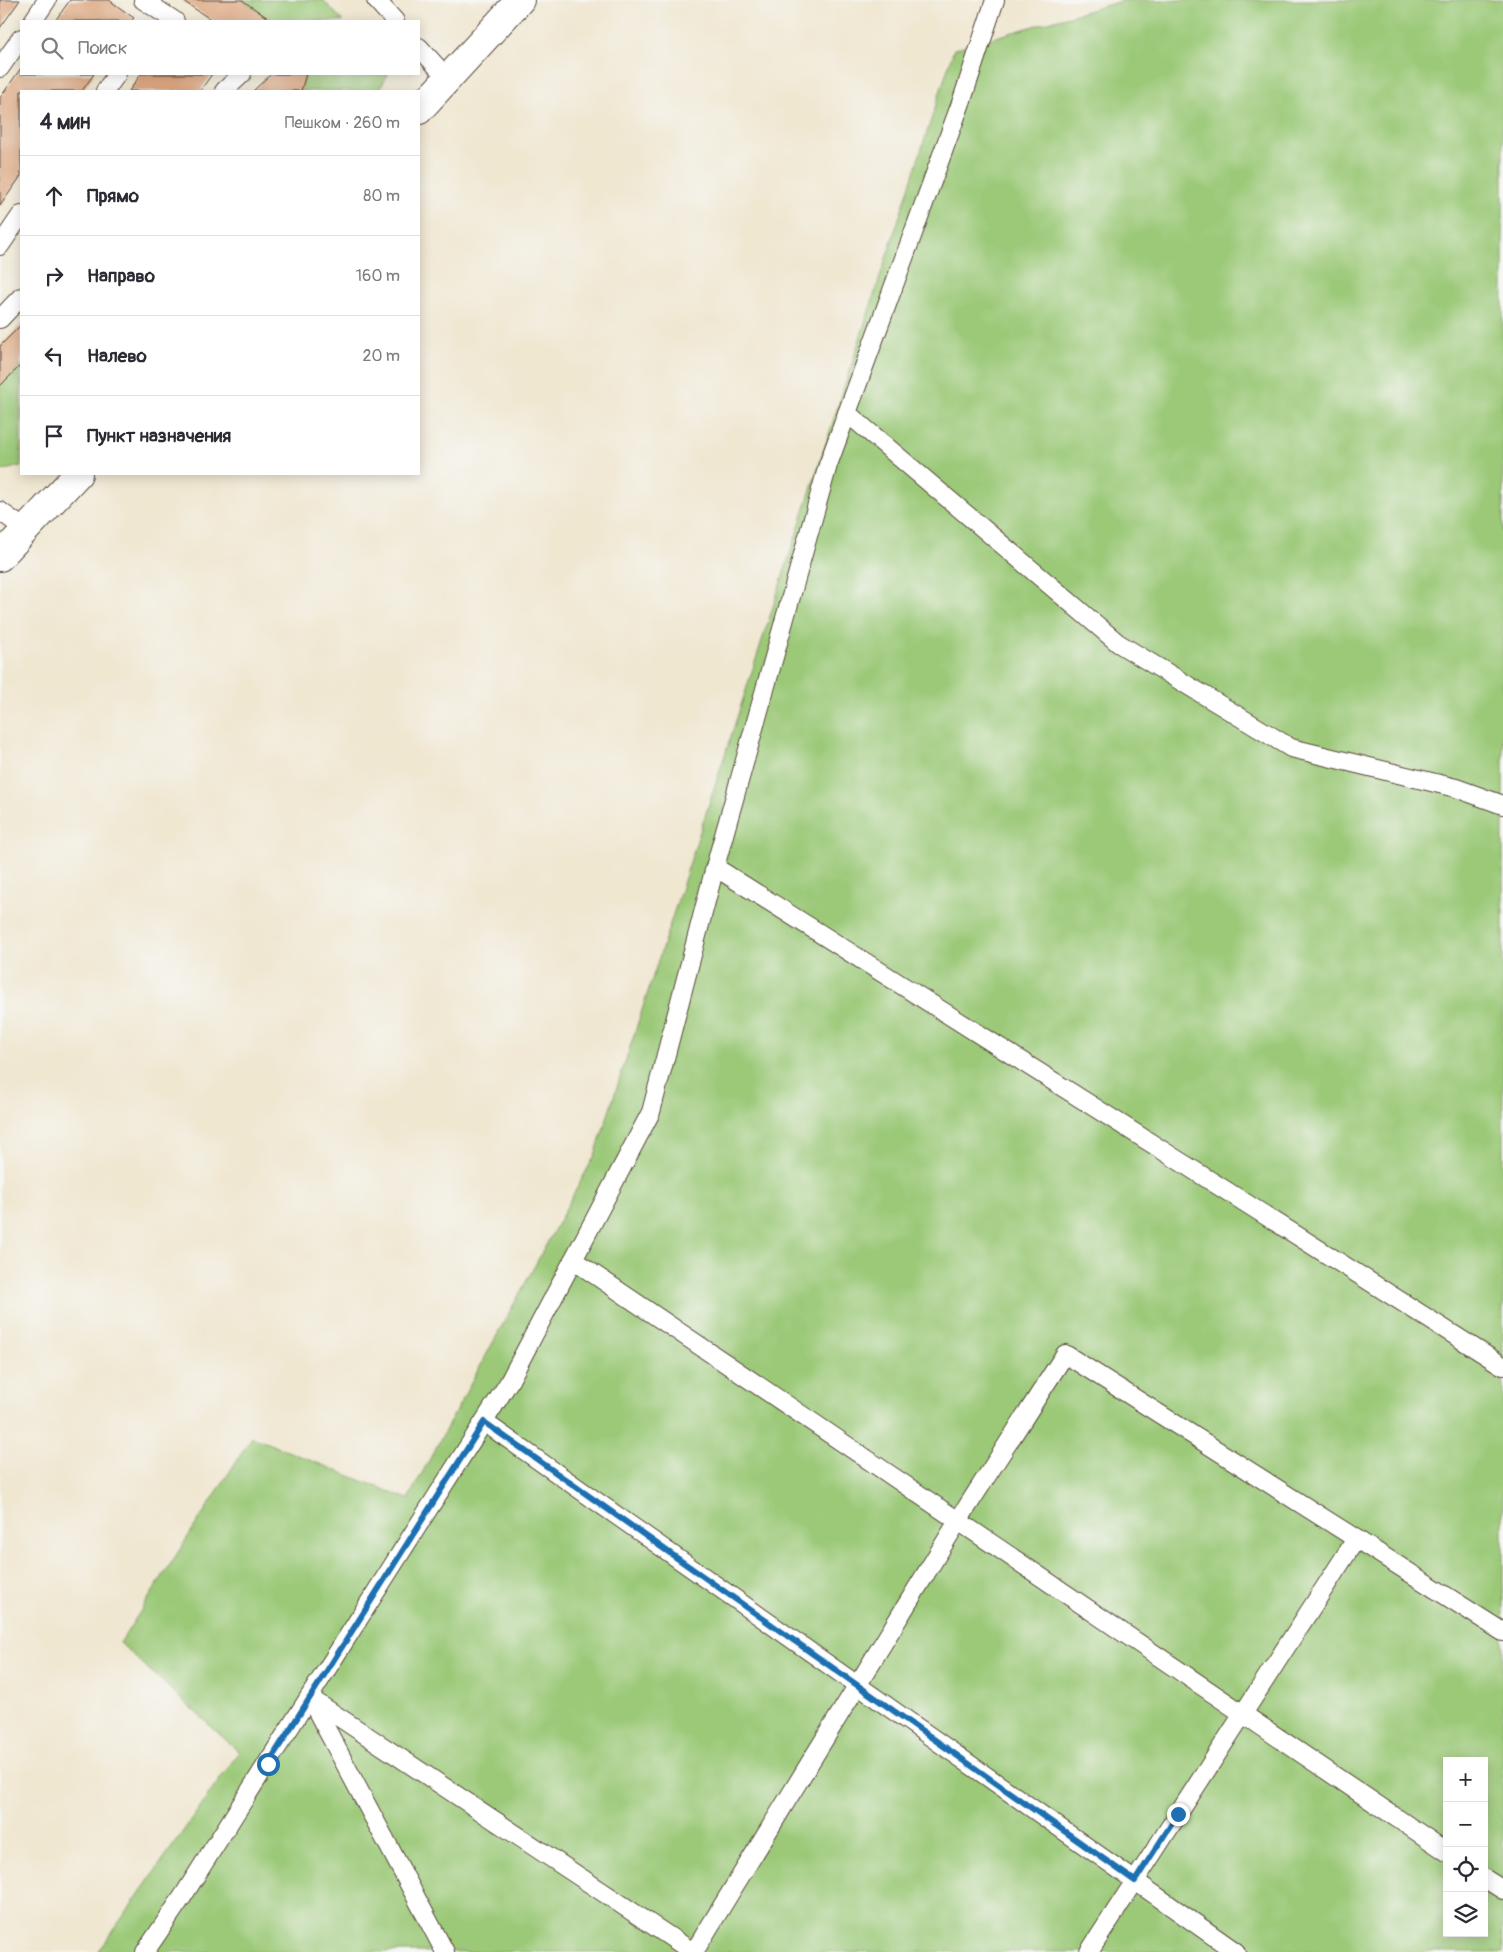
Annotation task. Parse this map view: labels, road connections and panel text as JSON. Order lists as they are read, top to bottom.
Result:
{
  "page": {
    "search": "Поиск",
    "heading": ["4 мин", "Пешком · 260 m"],
    "list": [
      ["Прямо", "80 m"],
      ["Направо", "160 m"],
      ["Налево", "20 m"],
      "Пункт назначения"
    ],
    "map_buttons": ["+", "−"]
  }
}
